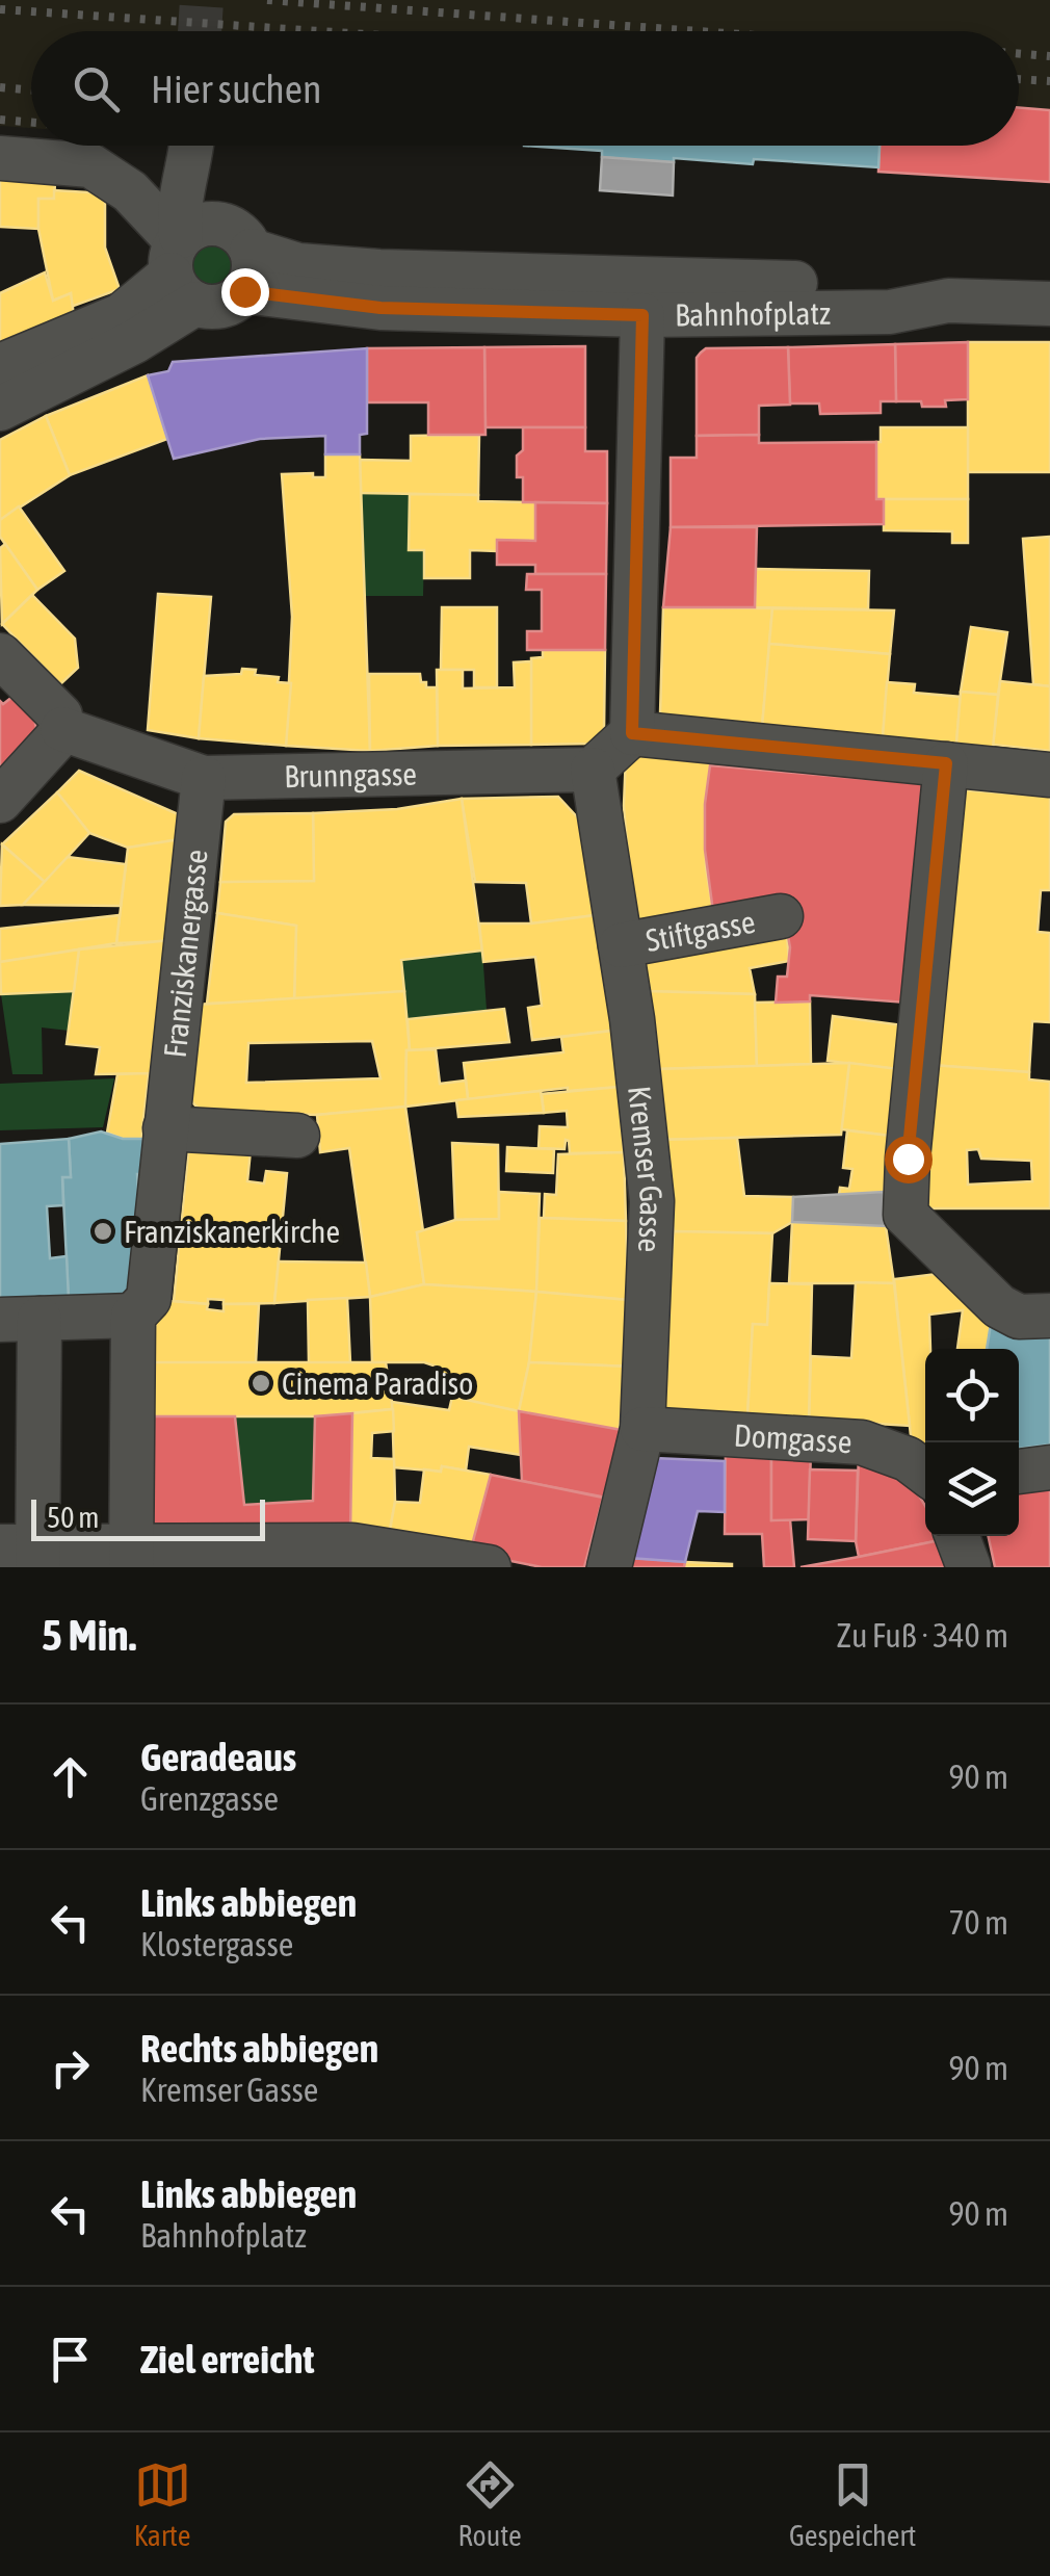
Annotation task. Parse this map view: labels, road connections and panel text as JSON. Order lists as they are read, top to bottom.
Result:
{
  "streets": {
    "street": [
      "Bahnhofplatz",
      "Brunngasse",
      "Stiftgasse",
      "Franziskanergasse",
      "Kremser Gasse",
      "Domgasse"
    ]
  },
  "crossings": [
    ["Brunngasse", "Franziskanergasse"],
    ["Brunngasse", "Kremser Gasse"],
    ["Stiftgasse", "Kremser Gasse"],
    ["Kremser Gasse", "Domgasse"]
  ],
  "places": ["Franziskanerkirche", "Cinema Paradiso"],
  "scale_bar": "50 m",
  "page": {
    "search": "Hier suchen",
    "scale": "50 m",
    "heading": ["5 Min.", "Zu Fuß · 340 m"],
    "list": [
      ["Geradeaus", "Grenzgasse", "90 m"],
      ["Links abbiegen", "Klostergasse", "70 m"],
      ["Rechts abbiegen", "Kremser Gasse", "90 m"],
      ["Links abbiegen", "Bahnhofplatz", "90 m"],
      "Ziel erreicht"
    ],
    "nav": ["Karte", "Route", "Gespeichert"]
  }
}
